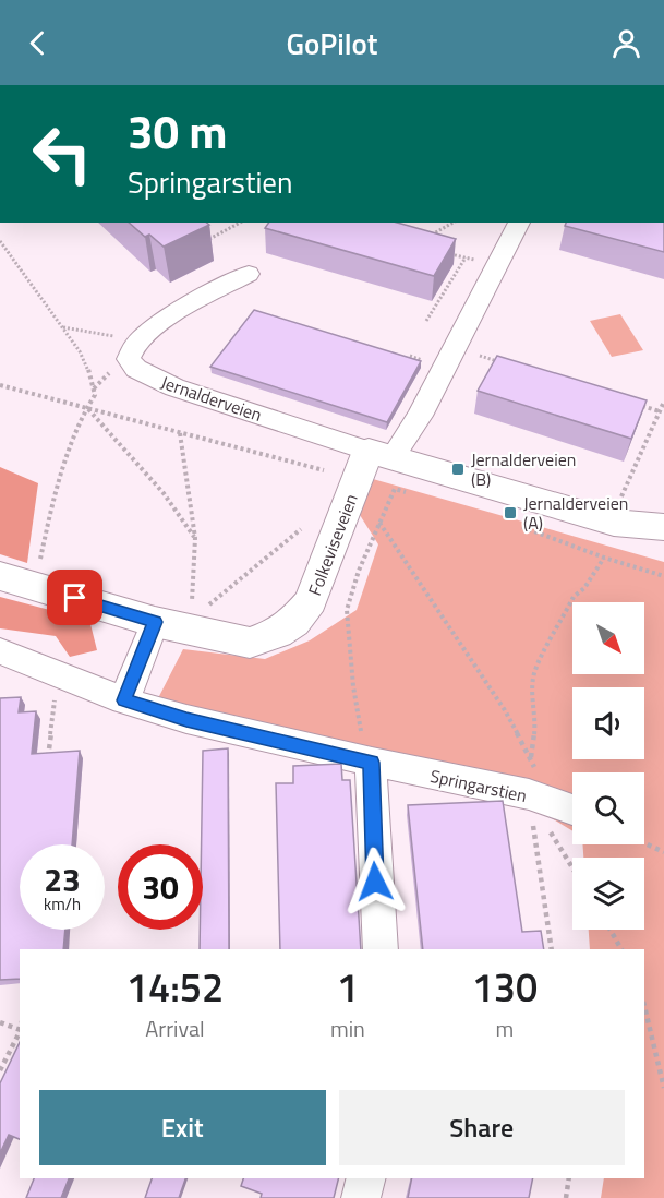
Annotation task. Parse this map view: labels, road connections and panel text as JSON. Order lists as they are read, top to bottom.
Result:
{
  "streets": {
    "street": ["Jernalderveien", "Folkeviseveien", "Springarstien"]
  },
  "crossings": [
    ["Jernalderveien", "Folkeviseveien"]
  ],
  "places": {
    "transit": ["Jernalderveien (B)", "Jernalderveien (A)"]
  },
  "north": "bottom right",
  "page": {
    "header": "GoPilot",
    "turn": ["30 m", "Springarstien"],
    "speed": "23 km/h",
    "limit": "30",
    "eta": [
      "14:52",
      "Arrival",
      "1",
      "min",
      "130",
      "m"
    ],
    "buttons": ["Exit", "Share"]
  }
}
